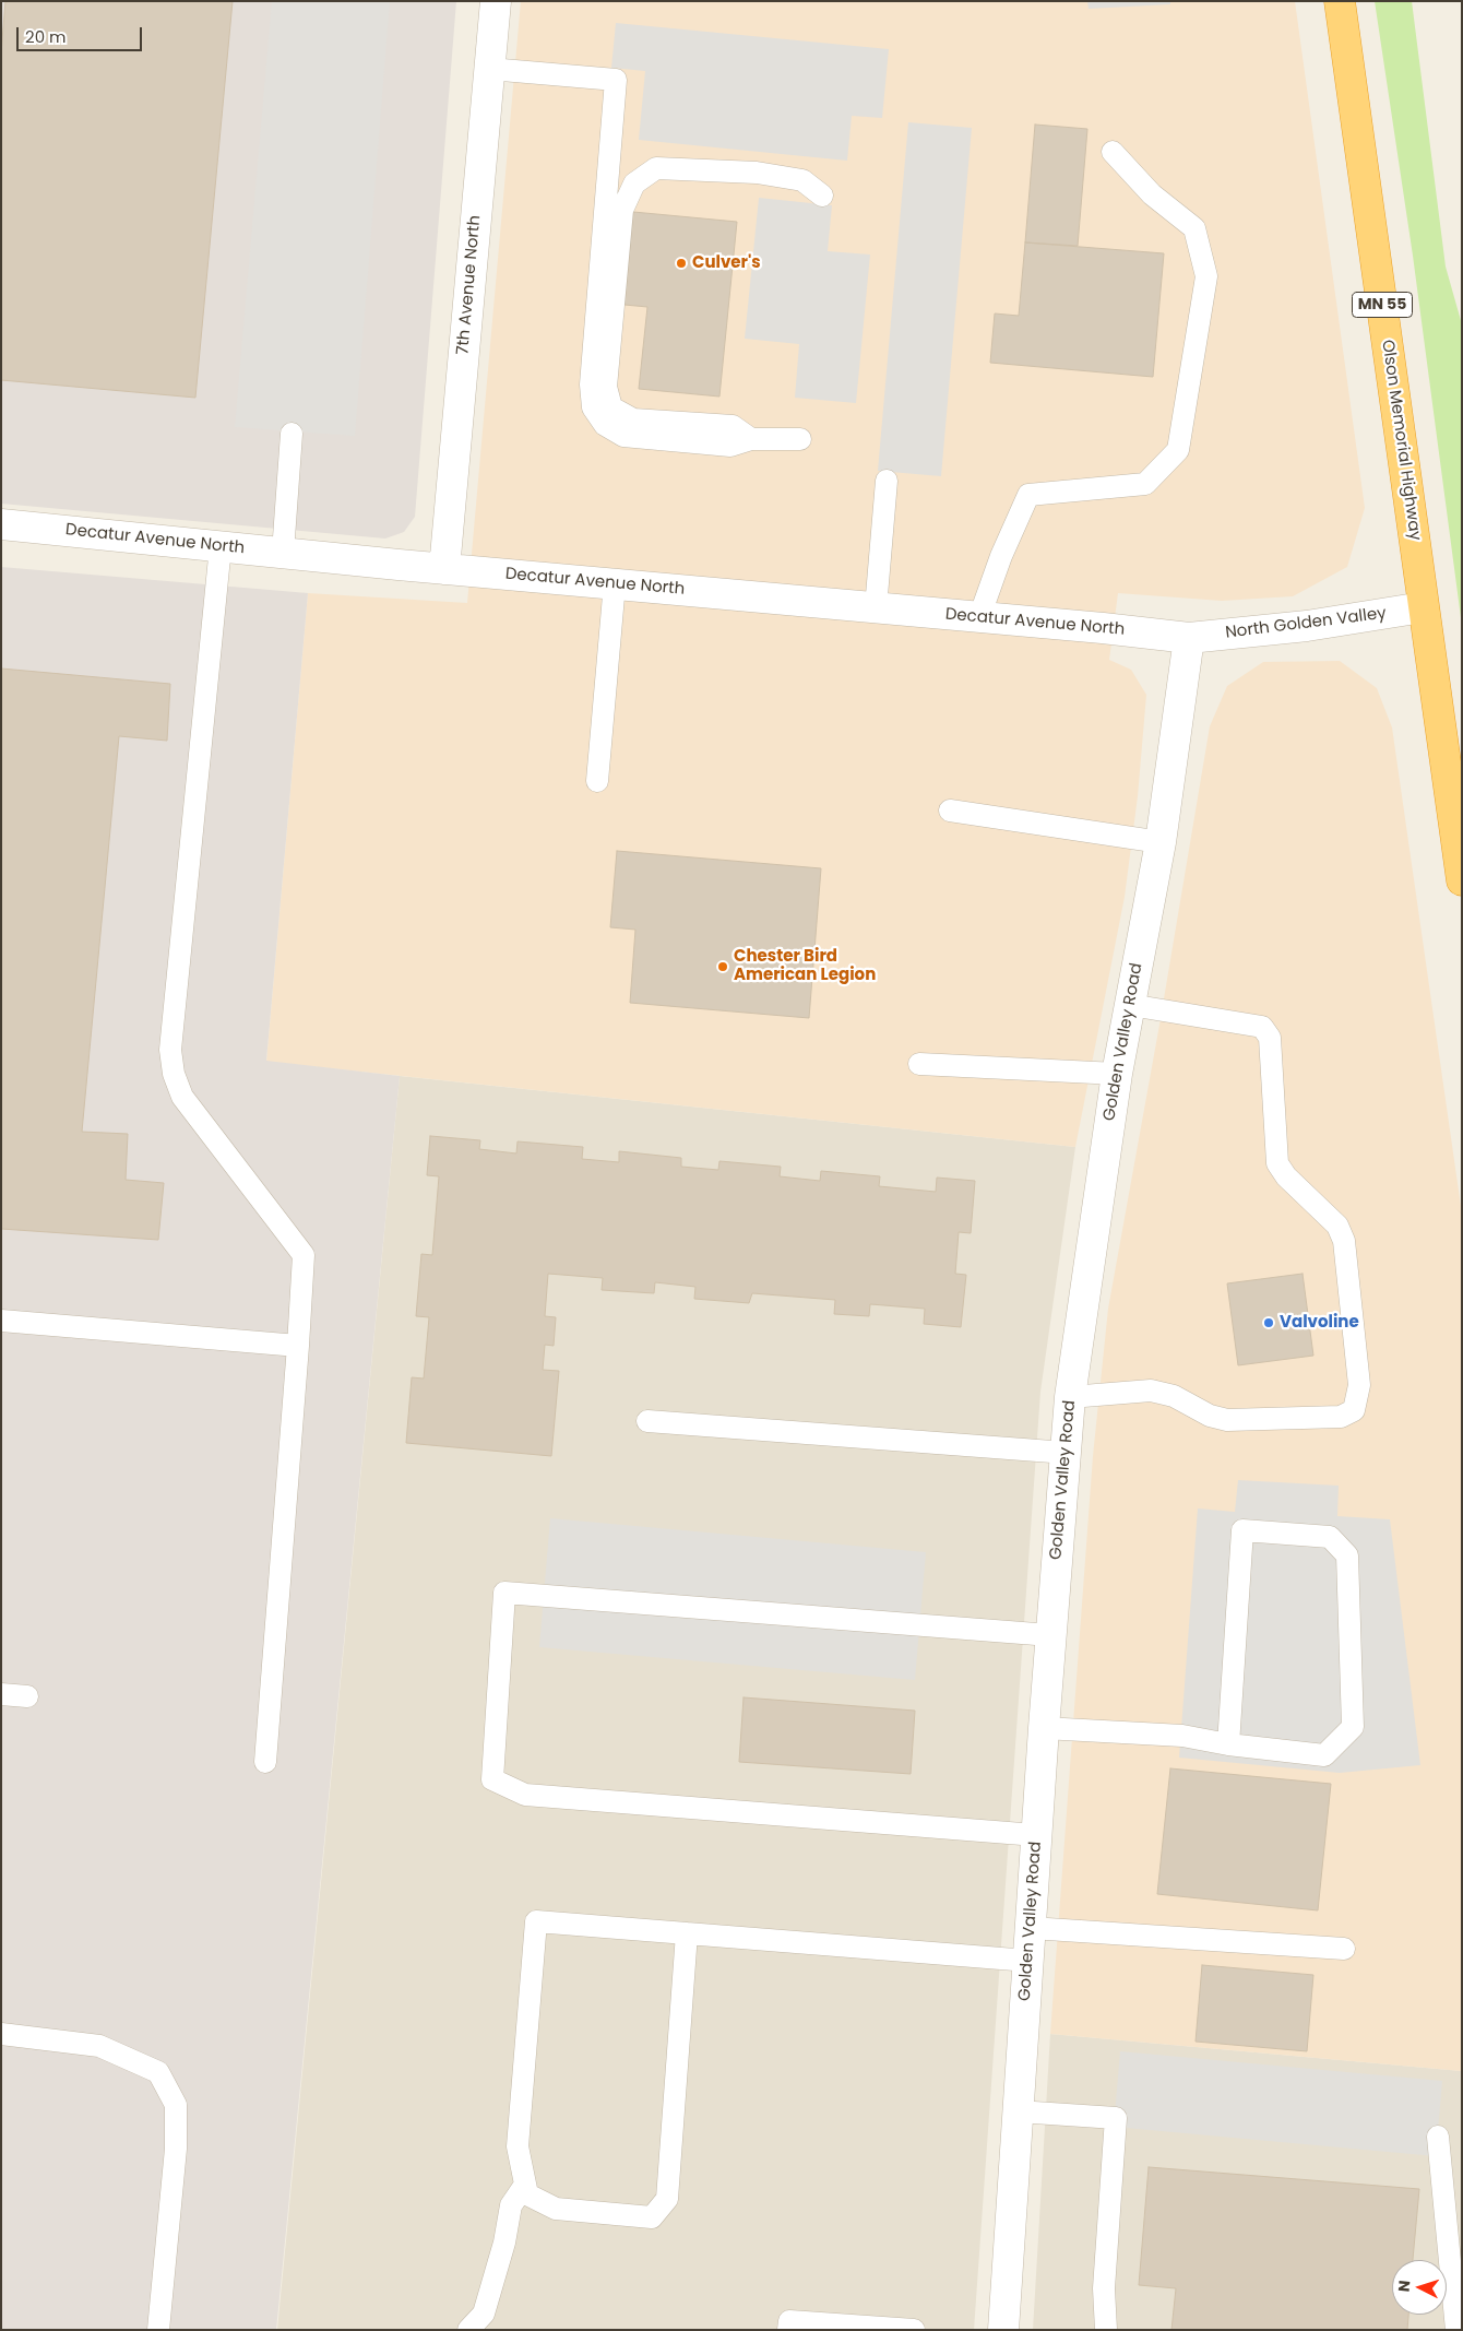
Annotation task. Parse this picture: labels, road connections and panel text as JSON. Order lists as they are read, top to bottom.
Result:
{
  "streets": {
    "highway": ["MN 55", "Olson Memorial Highway"],
    "street": [
      "7th Avenue North",
      "Decatur Avenue North",
      "North Golden Valley",
      "Golden Valley Road"
    ]
  },
  "crossings": [
    ["7th Avenue North", "Decatur Avenue North"],
    ["Olson Memorial Highway", "North Golden Valley"],
    ["Decatur Avenue North", "North Golden Valley"],
    ["Decatur Avenue North", "Golden Valley Road"],
    ["North Golden Valley", "Golden Valley Road"]
  ],
  "places": ["Culver's", "Chester Bird American Legion", "Valvoline"],
  "scale_bar": "20 m",
  "north": "left"
}
